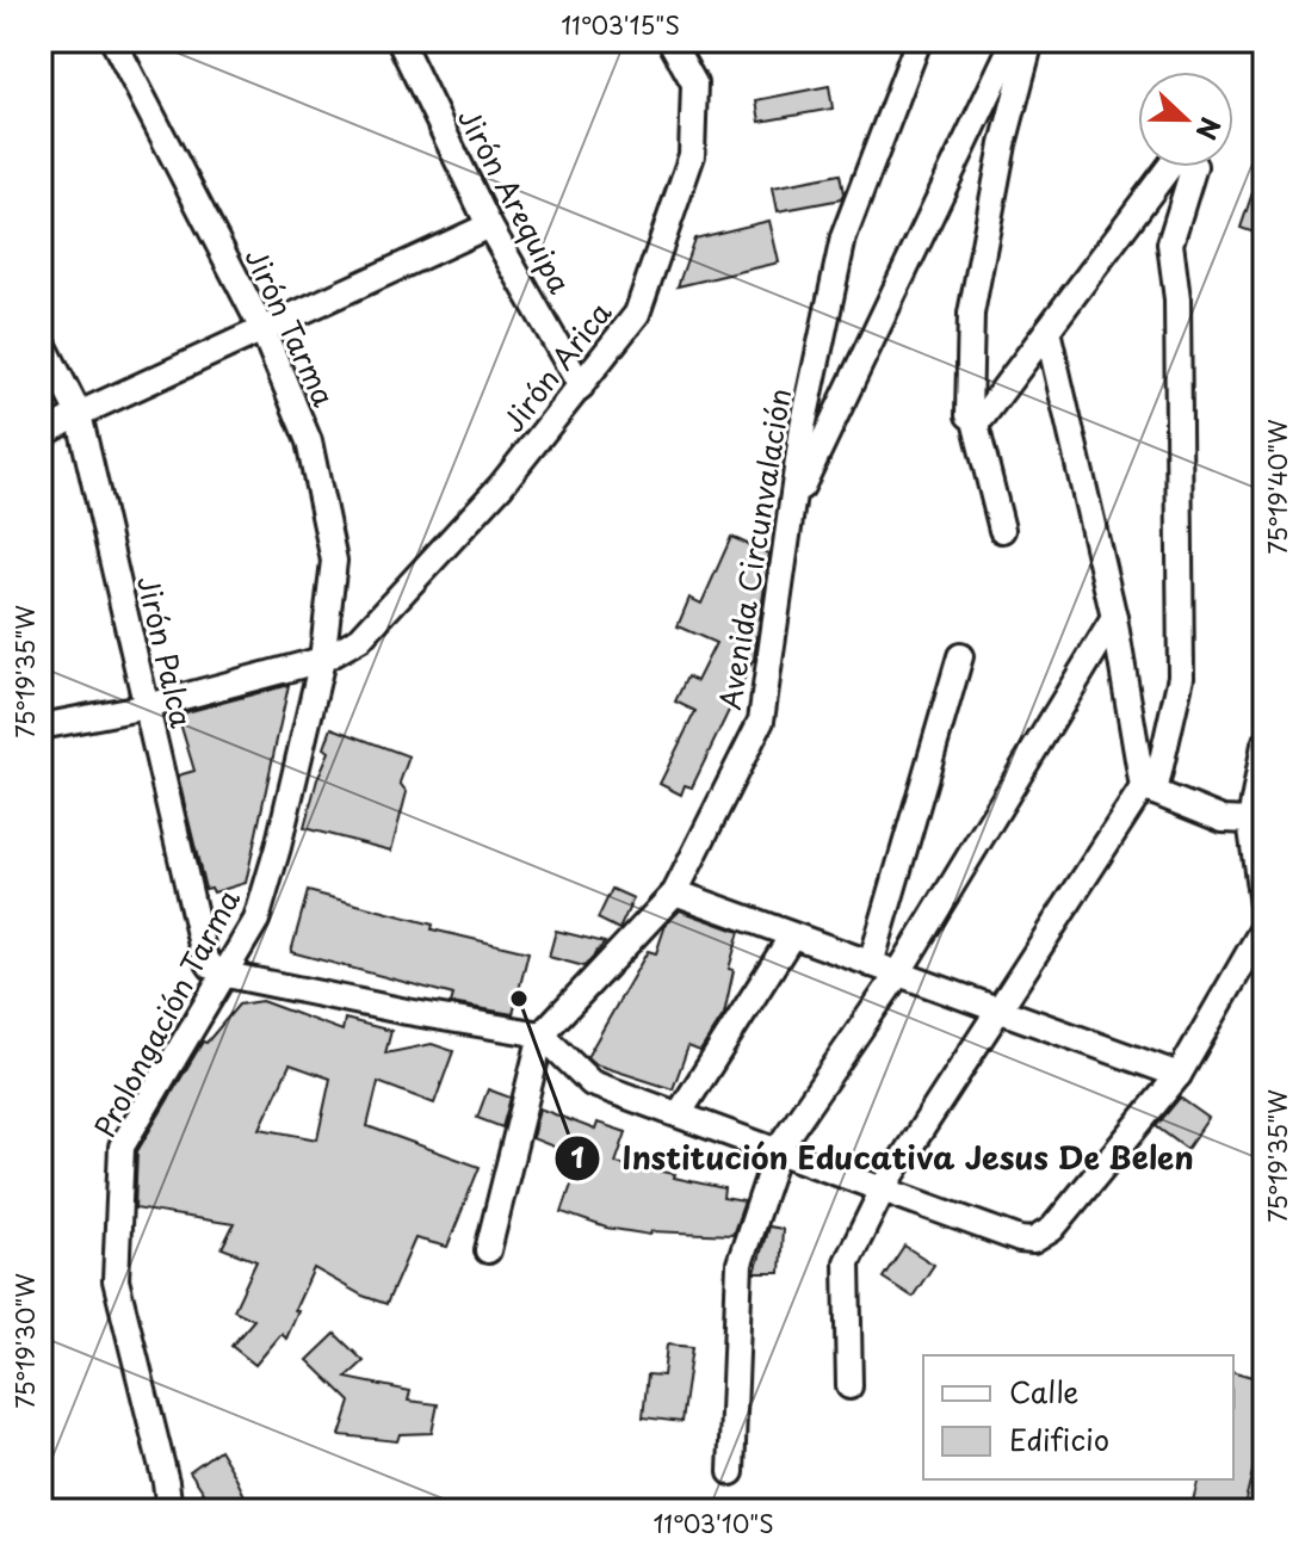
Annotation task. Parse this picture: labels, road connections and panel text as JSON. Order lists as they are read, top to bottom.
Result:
{
  "streets": {
    "street": [
      "Jirón Arequipa",
      "Jirón Tarma",
      "Jirón Arica",
      "Avenida Circunvalación",
      "Jirón Palca",
      "Prolongación Tarma"
    ]
  },
  "crossings": [
    ["Jirón Arequipa", "Jirón Arica"],
    ["Jirón Tarma", "Jirón Arica"],
    ["Jirón Tarma", "Prolongación Tarma"],
    ["Jirón Arica", "Jirón Palca"],
    ["Jirón Arica", "Prolongación Tarma"],
    ["Jirón Palca", "Prolongación Tarma"]
  ],
  "places": ["Institución Educativa Jesus De Belen"],
  "legend": ["Calle", "Edificio"],
  "north": "right",
  "coordinates": [
    "11°03'15\"S",
    "75°19'40\"W",
    "75°19'35\"W",
    "75°19'30\"W",
    "11°03'10\"S"
  ]
}
